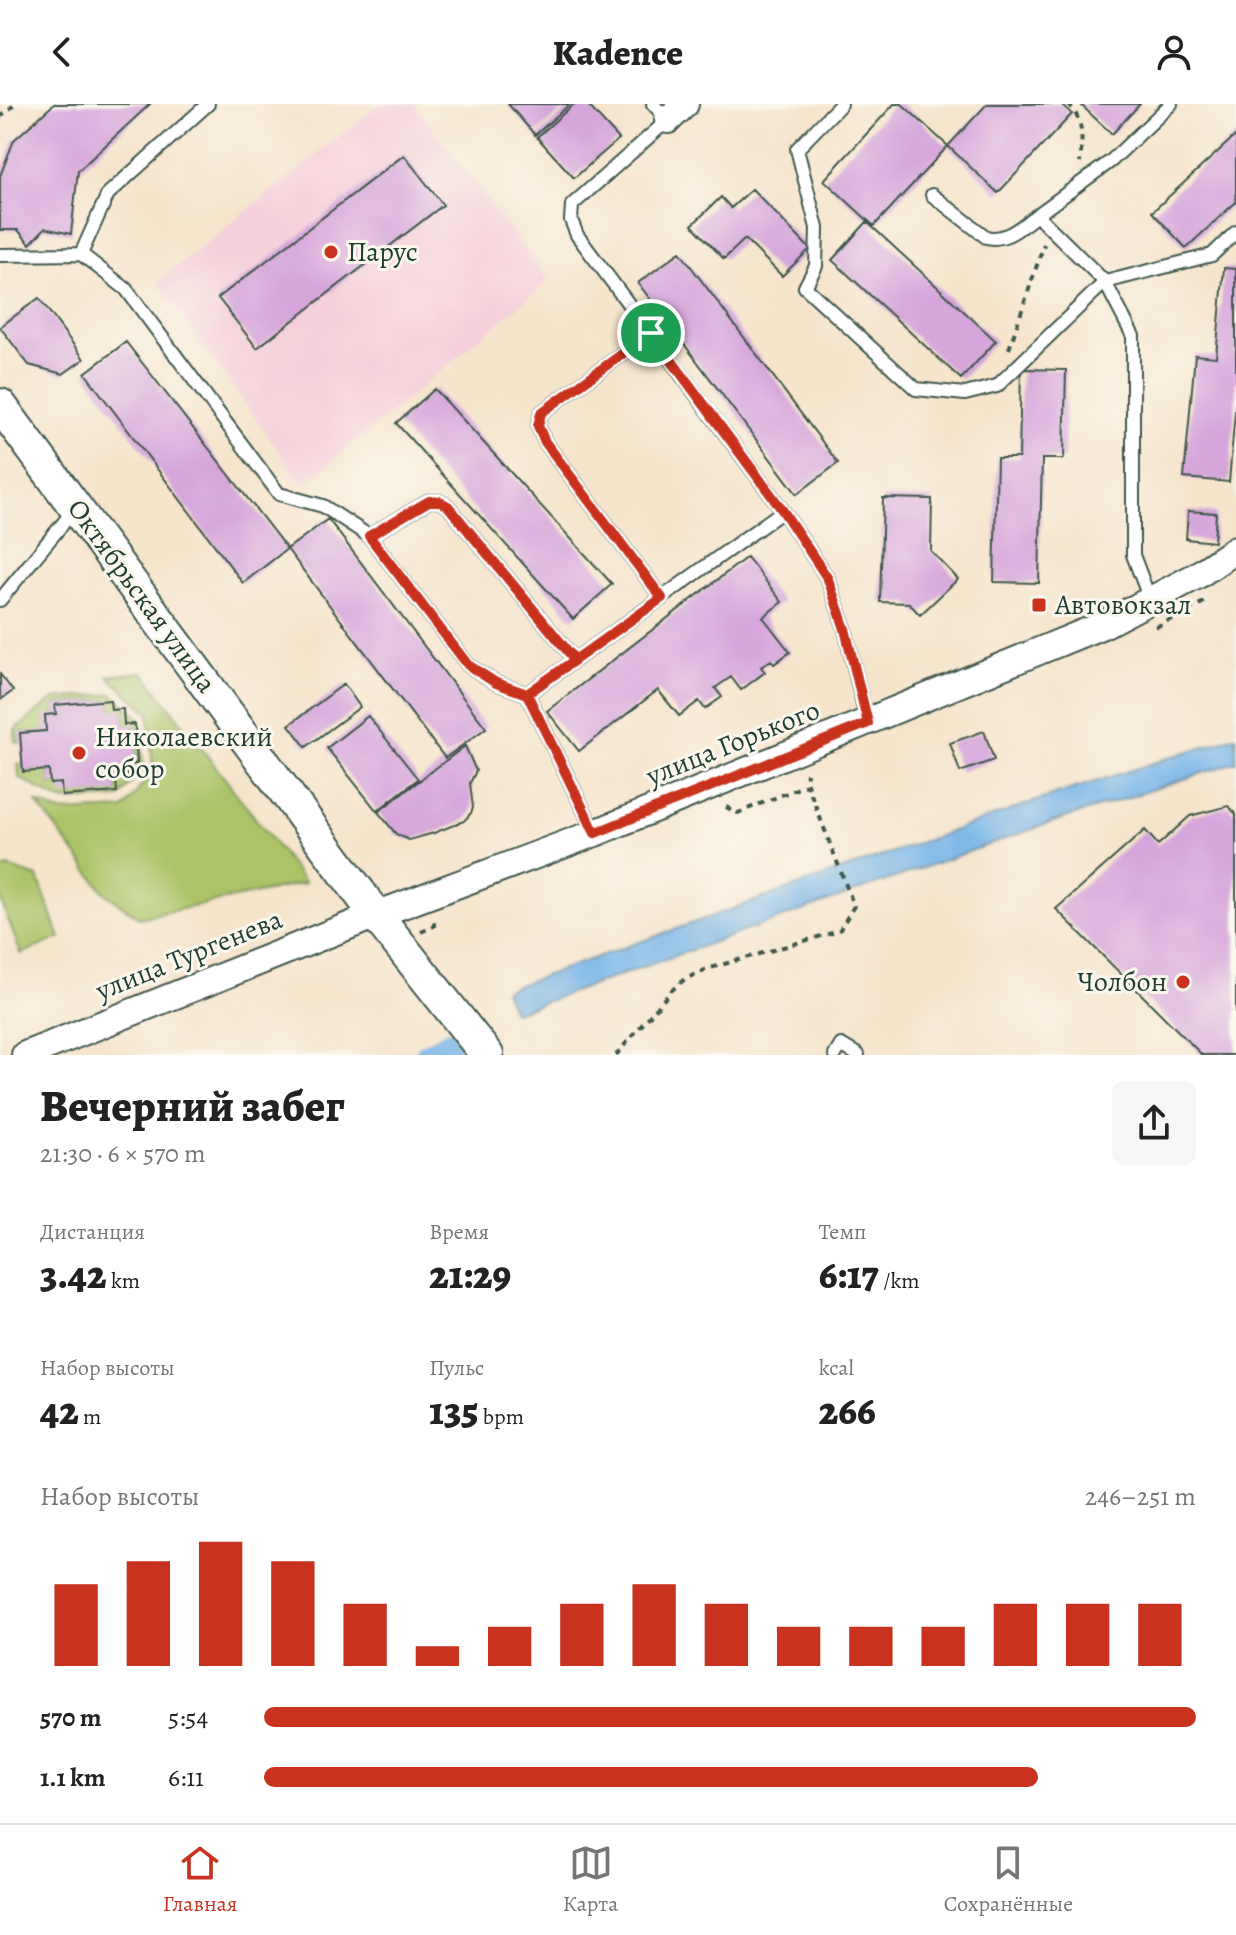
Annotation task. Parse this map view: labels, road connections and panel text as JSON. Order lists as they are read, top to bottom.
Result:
{
  "streets": {
    "street": ["Октябрьская улица", "улица Горького", "улица Тургенева"]
  },
  "crossings": [
    ["Октябрьская улица", "улица Горького"],
    ["Октябрьская улица", "улица Тургенева"],
    ["улица Горького", "улица Тургенева"]
  ],
  "places": {
    "other": ["Парус", "Николаевский собор", "Чолбон"],
    "transit": ["Автовокзал"]
  },
  "page": {
    "header": "Kadence",
    "heading": ["Вечерний забег", "21:30 · 6 × 570 m"],
    "stats": [
      ["Дистанция", "3.42 km"],
      ["Время", "21:29"],
      ["Темп", "6:17 /km"],
      ["Набор высоты", "42 m"],
      ["Пульс", "135 bpm"],
      ["kcal", "266"]
    ],
    "chart": ["Набор высоты", "246–251 m"],
    "list": [
      {
        "name": "570 m",
        "note": "5:54"
      },
      {
        "name": "1.1 km",
        "note": "6:11"
      }
    ],
    "tabs": ["Главная", "Карта", "Сохранённые"]
  }
}
